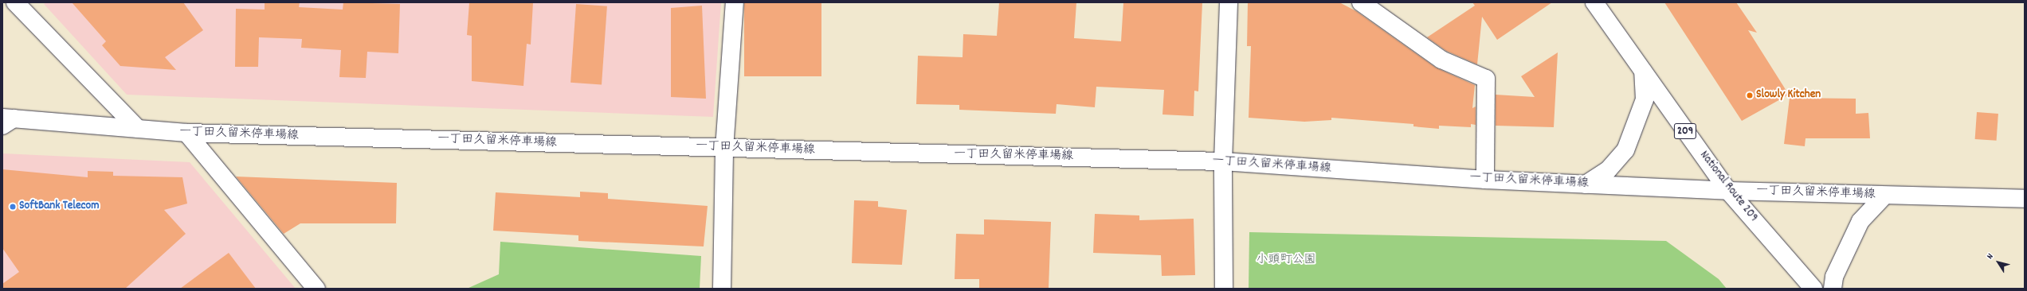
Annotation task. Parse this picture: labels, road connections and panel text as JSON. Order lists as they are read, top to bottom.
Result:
{
  "streets": {
    "main road": ["209", "一丁田久留米停車場線", "National Route 209"]
  },
  "crossings": [
    ["一丁田久留米停車場線", "National Route 209"]
  ],
  "parks": ["小頭町公園"],
  "places": ["Slowly Kitchen", "SoftBank Telecom"],
  "north": "top left"
}
